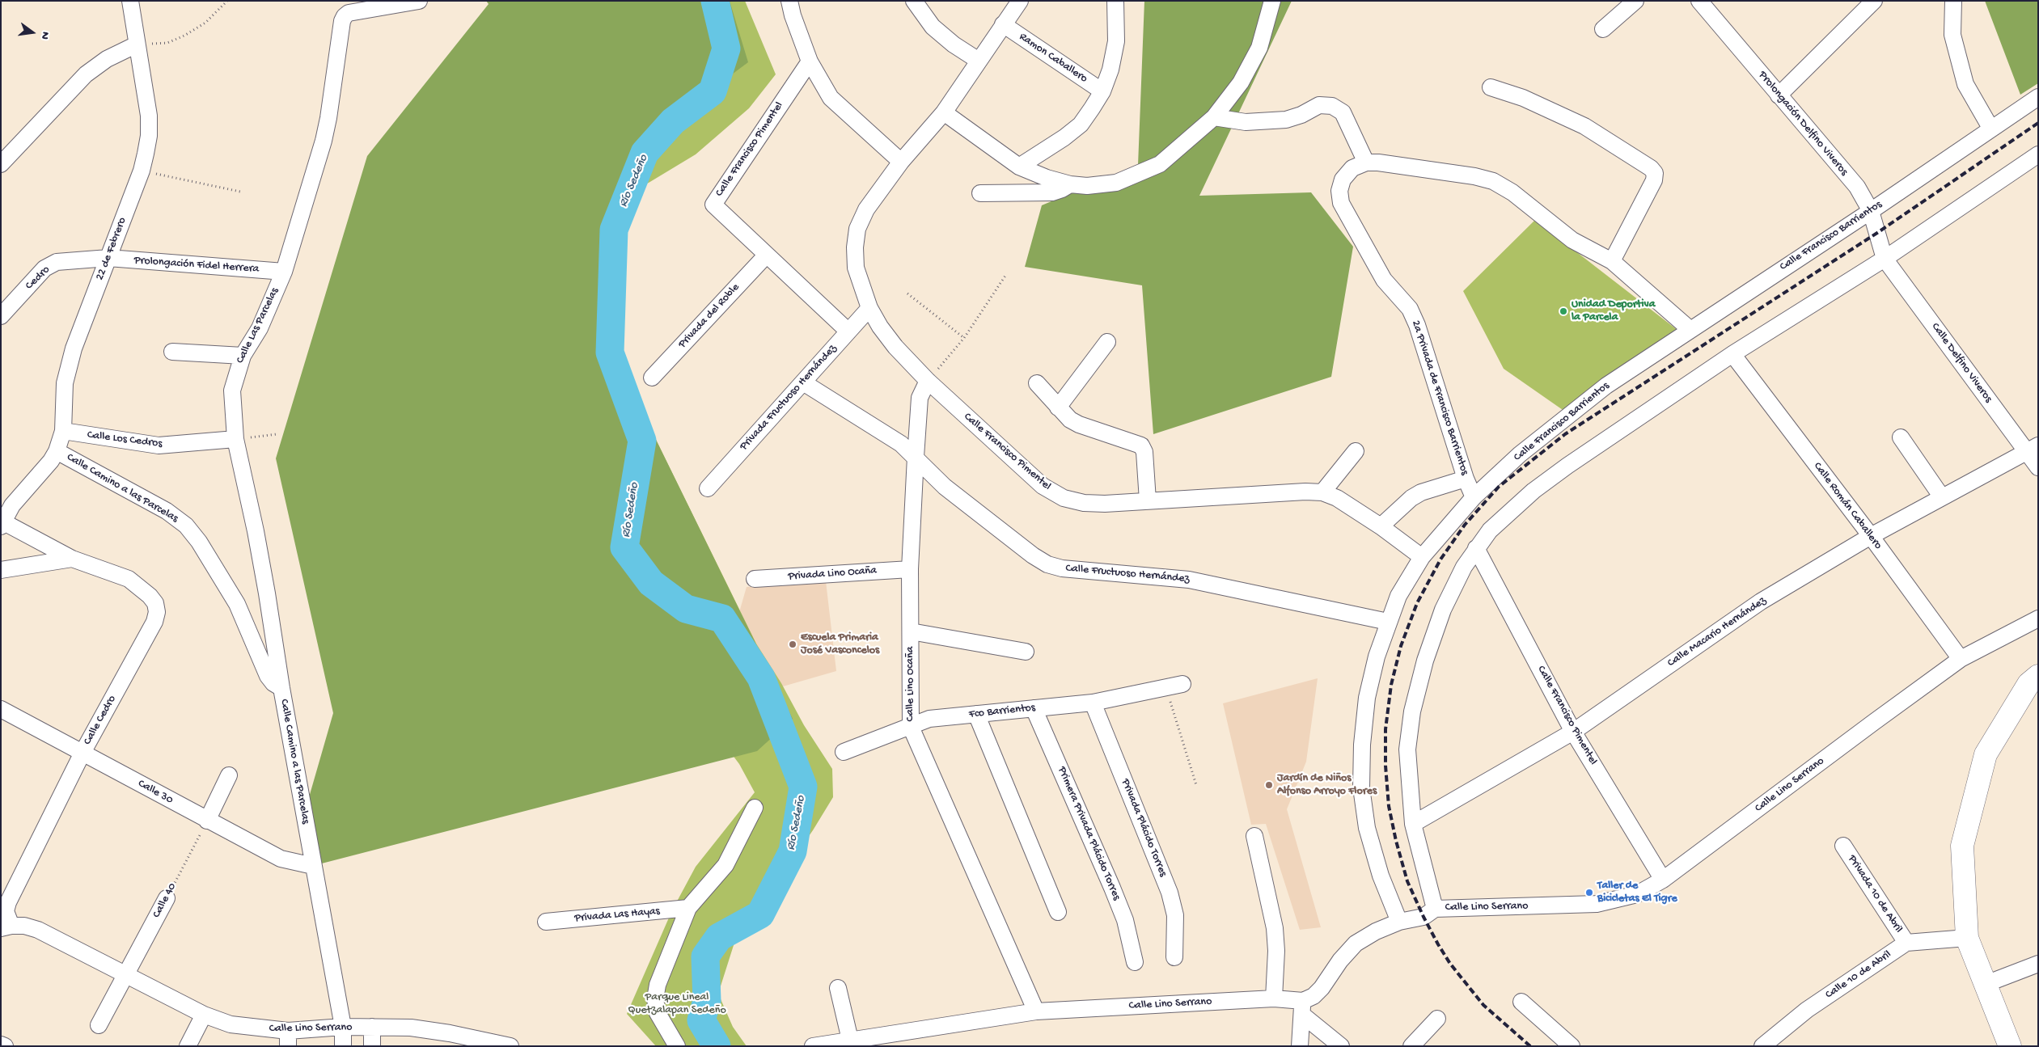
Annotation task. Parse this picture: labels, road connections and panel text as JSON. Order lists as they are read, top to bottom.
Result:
{
  "streets": {
    "street": [
      "Ramon Caballero",
      "Prolongación Delfino Viveros",
      "Calle Francisco Pimentel",
      "Calle Francisco Barrientos",
      "22 de Febrero",
      "Prolongación Fidel Herrera",
      "Cedro",
      "Privada del Roble",
      "Calle Las Parcelas",
      "Calle Delfino Viveros",
      "Privada Fructuoso Hernández",
      "2a Privada de Francisco Barrientos",
      "Calle Los Cedros",
      "Calle Camino a las Parcelas",
      "Calle Román Caballero",
      "Privada Lino Ocaña",
      "Calle Fructuoso Hernández",
      "Calle Macario Hernández",
      "Calle Lino Ocaña",
      "Fco Barrientos",
      "Calle Cedro",
      "Calle Lino Serrano",
      "Calle 30",
      "Privada Plácido Torres",
      "Primera Privada Plácido Torres",
      "Privada 10 de Abril",
      "Calle 40",
      "Privada Las Hayas",
      "Calle 10 de Abril"
    ]
  },
  "crossings": [
    ["Ramon Caballero", "Calle Francisco Pimentel"],
    ["Prolongación Delfino Viveros", "Calle Francisco Barrientos"],
    ["Prolongación Delfino Viveros", "Calle Delfino Viveros"],
    ["Calle Francisco Pimentel", "Calle Francisco Barrientos"],
    ["Calle Francisco Pimentel", "Privada del Roble"],
    ["Calle Francisco Pimentel", "Privada Fructuoso Hernández"],
    ["Calle Francisco Pimentel", "Calle Macario Hernández"],
    ["Calle Francisco Pimentel", "Calle Lino Ocaña"],
    ["Calle Francisco Pimentel", "Calle Lino Serrano"],
    ["Calle Francisco Barrientos", "2a Privada de Francisco Barrientos"],
    ["Calle Francisco Barrientos", "Calle Fructuoso Hernández"],
    ["Calle Francisco Barrientos", "Calle Lino Serrano"],
    ["22 de Febrero", "Prolongación Fidel Herrera"],
    ["22 de Febrero", "Cedro"],
    ["22 de Febrero", "Calle Los Cedros"],
    ["22 de Febrero", "Calle Camino a las Parcelas"],
    ["22 de Febrero", "Calle Cedro"],
    ["Prolongación Fidel Herrera", "Cedro"],
    ["Prolongación Fidel Herrera", "Calle Las Parcelas"],
    ["Calle Las Parcelas", "Calle Los Cedros"],
    ["Calle Las Parcelas", "Calle Camino a las Parcelas"],
    ["Calle Delfino Viveros", "Calle Macario Hernández"],
    ["Privada Fructuoso Hernández", "Calle Fructuoso Hernández"],
    ["Calle Camino a las Parcelas", "Calle Cedro"],
    ["Calle Camino a las Parcelas", "Calle Lino Serrano"],
    ["Calle Camino a las Parcelas", "Calle 30"],
    ["Calle Román Caballero", "Calle Macario Hernández"],
    ["Calle Román Caballero", "Calle Lino Serrano"],
    ["Privada Lino Ocaña", "Calle Lino Ocaña"],
    ["Calle Fructuoso Hernández", "Calle Lino Ocaña"],
    ["Calle Lino Ocaña", "Fco Barrientos"],
    ["Calle Lino Ocaña", "Calle Lino Serrano"],
    ["Fco Barrientos", "Privada Plácido Torres"],
    ["Fco Barrientos", "Primera Privada Plácido Torres"],
    ["Calle Cedro", "Calle Lino Serrano"],
    ["Calle Cedro", "Calle 30"],
    ["Calle Lino Serrano", "Calle 40"],
    ["Calle 30", "Calle 40"],
    ["Privada 10 de Abril", "Calle 10 de Abril"]
  ],
  "water": ["Río Sedeño"],
  "parks": ["Parque Lineal Quetzalapan Sedeño"],
  "places": [
    "Unidad Deportiva la Parcela",
    "Escuela Primaria José Vasconcelos",
    "Jardín de Niños Alfonso Arroyo Flores",
    "Taller de Bicicletas El Tigre"
  ],
  "north": "right"
}
